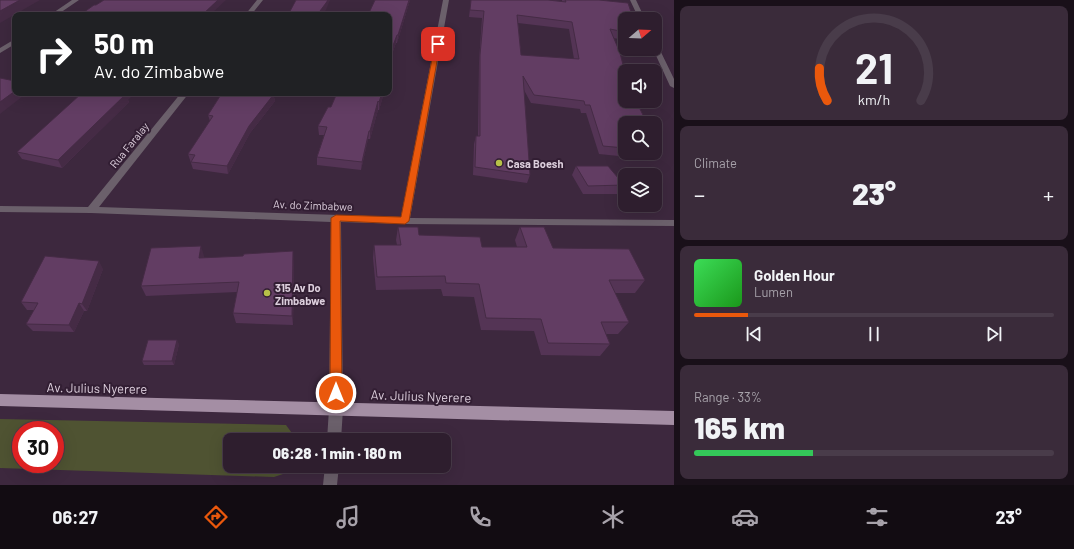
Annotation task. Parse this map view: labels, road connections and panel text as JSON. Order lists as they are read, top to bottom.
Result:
{
  "streets": {
    "main road": ["Av. Julius Nyerere"],
    "street": ["Rua Faralay", "Av. do Zimbabwe"]
  },
  "crossings": [
    ["Rua Faralay", "Av. do Zimbabwe"]
  ],
  "places": ["Casa Boesh", "315 Av Do Zimbabwe"],
  "north": "right",
  "page": {
    "turn": ["50 m", "Av. do Zimbabwe"],
    "tile": [
      "Climate",
      ["Range · 33%", "165 km"]
    ],
    "heat": ["−", "23°", "+"],
    "song": ["Golden Hour", "Lumen"],
    "limit": "30",
    "trip": "06:28 · 1 min · 180 m",
    "tabs": ["06:27", "23°"],
    "gauge": ["21", "km/h"]
  }
}
